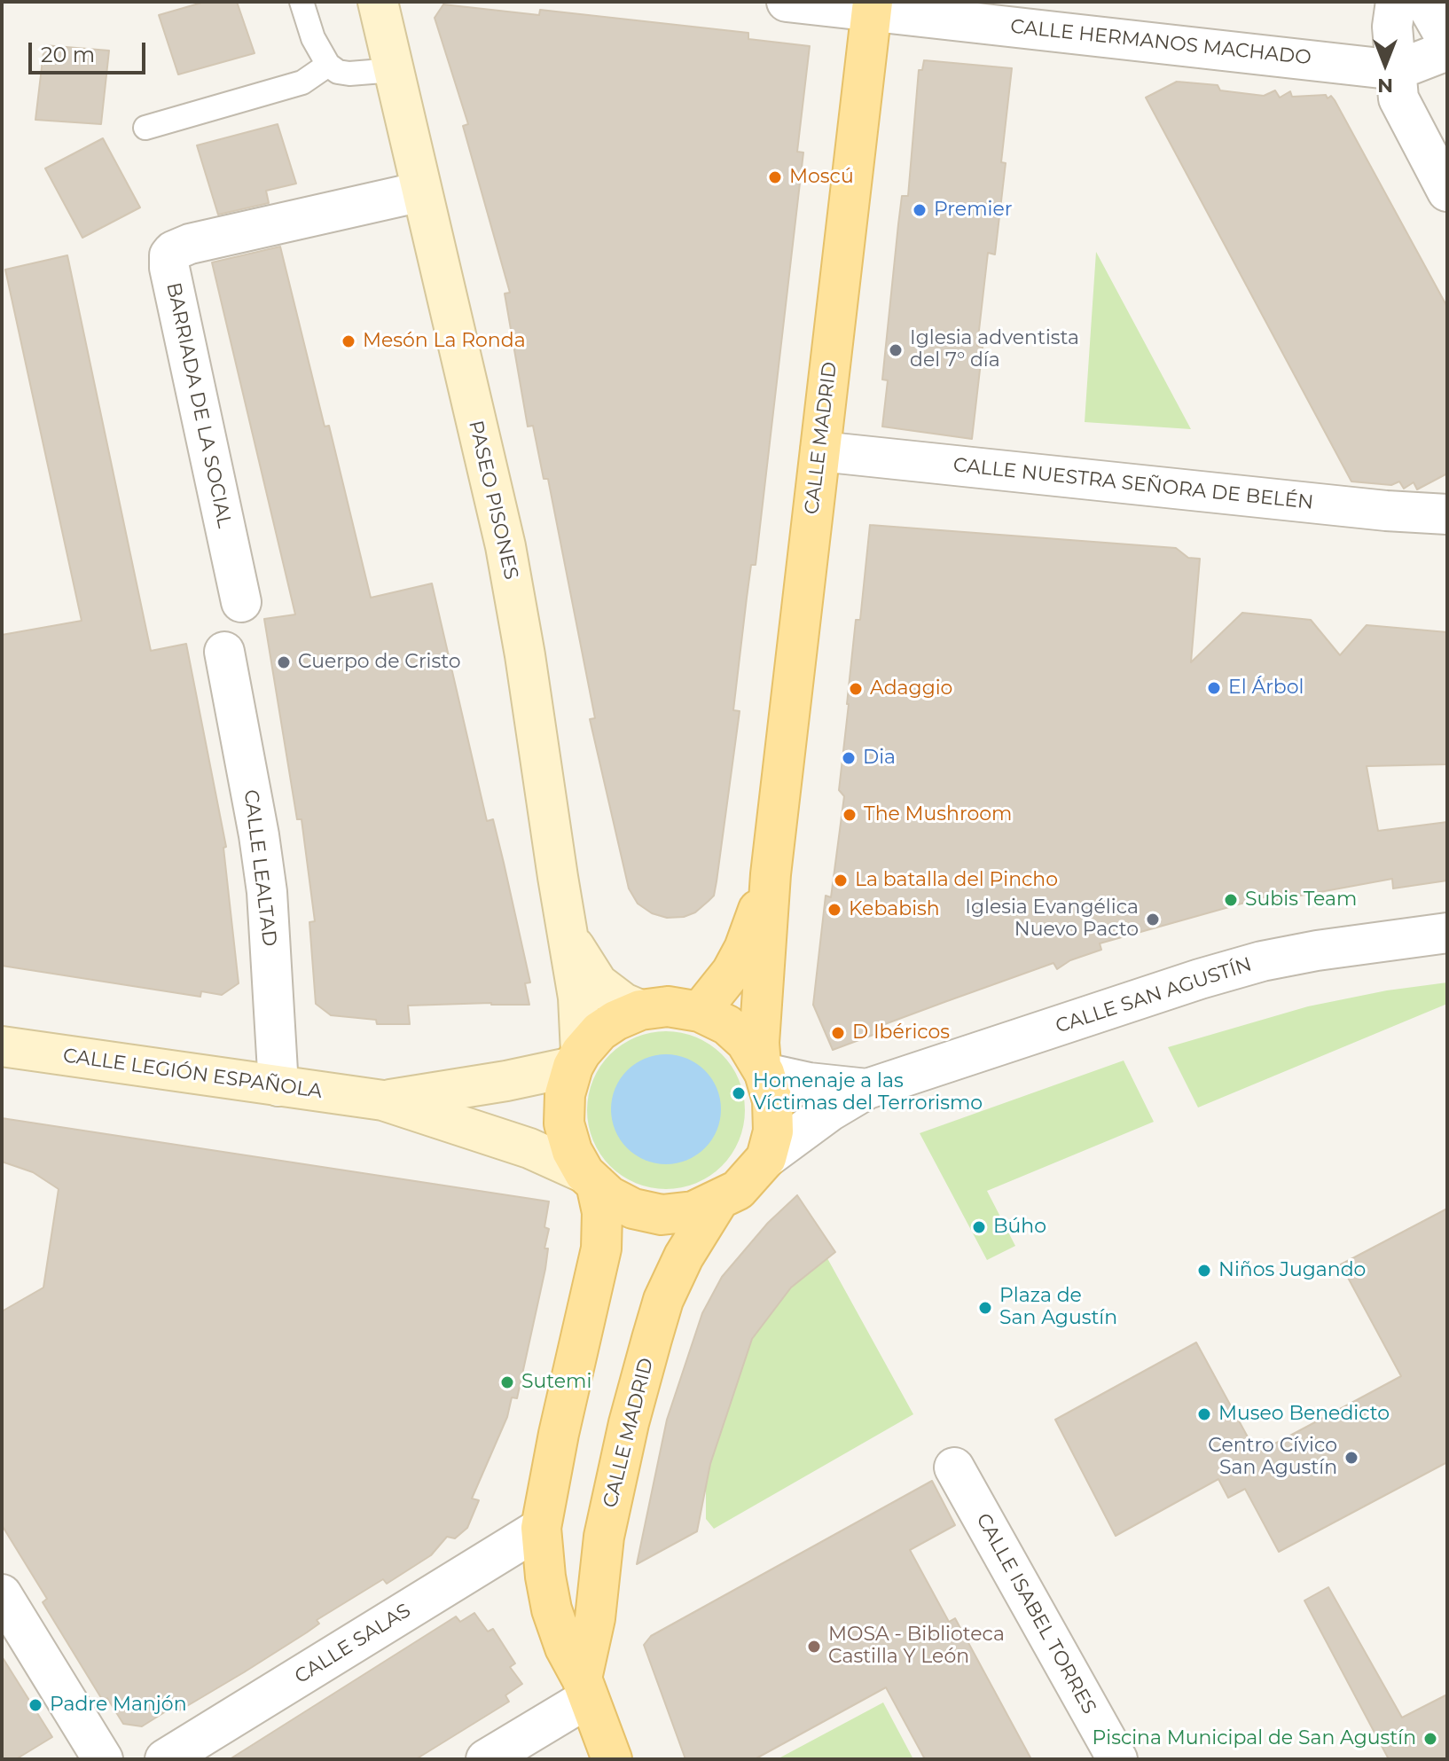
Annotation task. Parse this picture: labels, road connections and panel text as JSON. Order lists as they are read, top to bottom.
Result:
{
  "streets": {
    "main road": ["CALLE MADRID", "PASEO PISONES", "CALLE LEGIÓN ESPAÑOLA"],
    "street": [
      "CALLE HERMANOS MACHADO",
      "BARRIADA DE LA SOCIAL",
      "CALLE NUESTRA SEÑORA DE BELÉN",
      "CALLE LEALTAD",
      "CALLE SAN AGUSTÍN",
      "CALLE ISABEL TORRES",
      "CALLE SALAS"
    ]
  },
  "crossings": [
    ["CALLE HERMANOS MACHADO", "CALLE MADRID"],
    ["BARRIADA DE LA SOCIAL", "PASEO PISONES"],
    ["CALLE MADRID", "CALLE NUESTRA SEÑORA DE BELÉN"],
    ["CALLE MADRID", "PASEO PISONES"],
    ["CALLE MADRID", "CALLE SAN AGUSTÍN"],
    ["CALLE MADRID", "CALLE LEGIÓN ESPAÑOLA"],
    ["PASEO PISONES", "CALLE SAN AGUSTÍN"],
    ["PASEO PISONES", "CALLE LEGIÓN ESPAÑOLA"],
    ["CALLE LEALTAD", "CALLE LEGIÓN ESPAÑOLA"],
    ["CALLE SAN AGUSTÍN", "CALLE LEGIÓN ESPAÑOLA"]
  ],
  "places": [
    "Moscú",
    "Premier",
    "Mesón La Ronda",
    "Iglesia adventista del 7° día",
    "Cuerpo de Cristo",
    "El Árbol",
    "Adaggio",
    "Dia",
    "The Mushroom",
    "La batalla del Pincho",
    "Subis Team",
    "Kebabish",
    "Iglesia Evangélica Nuevo Pacto",
    "D Ibéricos",
    "Homenaje a las Víctimas del Terrorismo",
    "Búho",
    "Niños Jugando",
    "Plaza de San Agustín",
    "Sutemi",
    "Museo Benedicto",
    "Centro Cívico San Agustín",
    "MOSA - Biblioteca Castilla Y León",
    "Padre Manjón",
    "Piscina Municipal de San Agustín"
  ],
  "scale_bar": "20 m",
  "north": "bottom"
}
